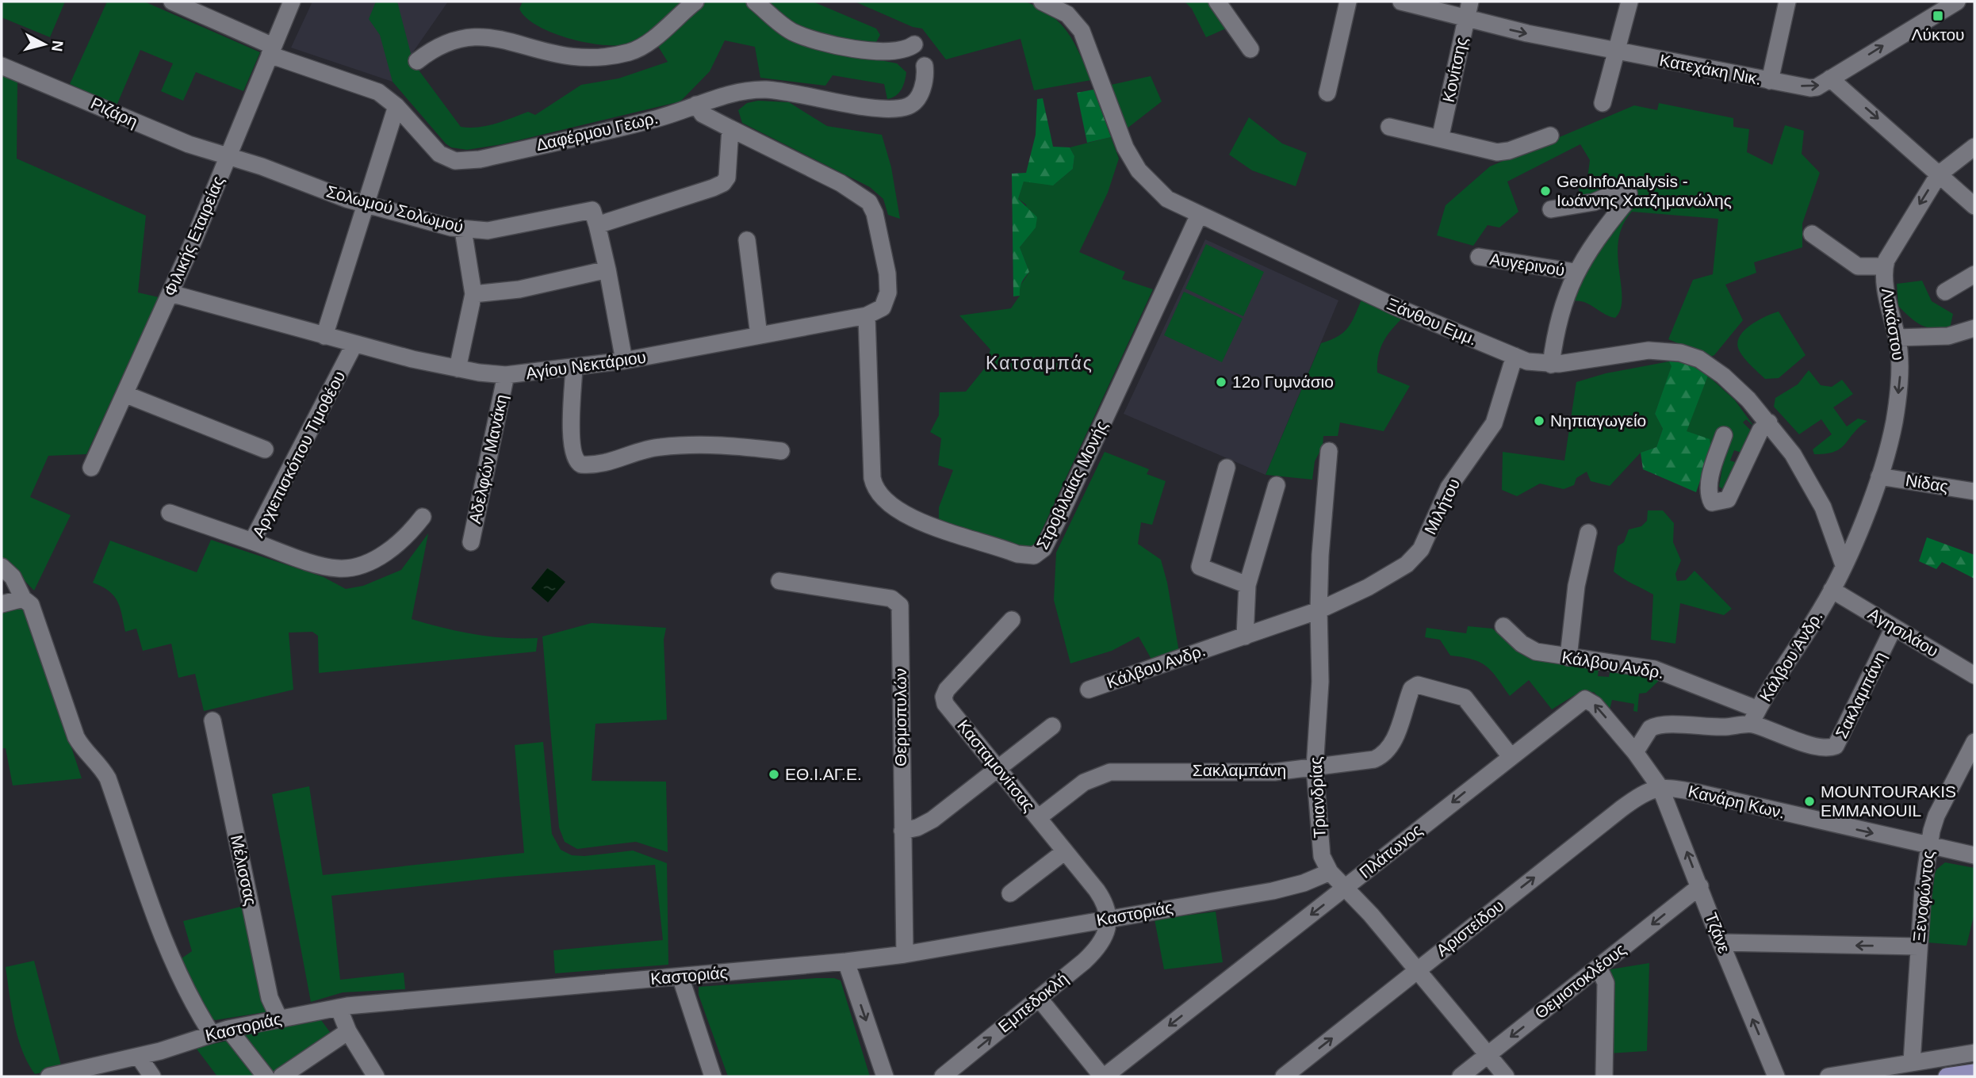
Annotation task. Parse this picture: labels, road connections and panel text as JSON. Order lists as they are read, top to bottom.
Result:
{
  "streets": {
    "street": [
      "Κονίτσης",
      "Κατεχάκη Νικ.",
      "Ριζάρη",
      "Δαφέρμου Γεωρ.",
      "Σολωμού Σολωμού",
      "Φιλικής Εταιρείας",
      "Αυγερινού",
      "Ξάνθου Εμμ.",
      "Λυκάστου",
      "Αγίου Νεκτάριου",
      "Αρχιεπισκόπου Τιμοθέου",
      "Αδελφών Μανάκη",
      "Νίδας",
      "Στροβιλαίας Μονής",
      "Μιλήτου",
      "Αγησιλάου",
      "Κάλβου Άνδρ.",
      "Κάλβου Ανδρ.",
      "Σακλαμπάνη",
      "Θερμοπυλών",
      "Κασταμονίτσας",
      "Τριανδρίας",
      "Κανάρη Κων.",
      "Πλάτωνος",
      "Μέλισσας",
      "Ξενοφώντος",
      "Καστοριάς",
      "Αριστείδου",
      "Τζάνε",
      "Θεμιστοκλέους",
      "Εμπεδοκλή"
    ]
  },
  "crossings": [
    ["Κονίτσης", "Κατεχάκη Νικ."],
    ["Ριζάρη", "Σολωμού Σολωμού"],
    ["Ριζάρη", "Φιλικής Εταιρείας"],
    ["Δαφέρμου Γεωρ.", "Φιλικής Εταιρείας"],
    ["Σολωμού Σολωμού", "Φιλικής Εταιρείας"],
    ["Φιλικής Εταιρείας", "Αγίου Νεκτάριου"],
    ["Αυγερινού", "Ξάνθου Εμμ."],
    ["Ξάνθου Εμμ.", "Λυκάστου"],
    ["Ξάνθου Εμμ.", "Στροβιλαίας Μονής"],
    ["Ξάνθου Εμμ.", "Μιλήτου"],
    ["Λυκάστου", "Νίδας"],
    ["Λυκάστου", "Αγησιλάου"],
    ["Λυκάστου", "Κάλβου Άνδρ."],
    ["Αγίου Νεκτάριου", "Αρχιεπισκόπου Τιμοθέου"],
    ["Αγίου Νεκτάριου", "Αδελφών Μανάκη"],
    ["Αγίου Νεκτάριου", "Στροβιλαίας Μονής"],
    ["Μιλήτου", "Κάλβου Ανδρ."],
    ["Μιλήτου", "Τριανδρίας"],
    ["Αγησιλάου", "Κάλβου Άνδρ."],
    ["Αγησιλάου", "Σακλαμπάνη"],
    ["Κάλβου Άνδρ.", "Κάλβου Ανδρ."],
    ["Κάλβου Άνδρ.", "Σακλαμπάνη"],
    ["Κάλβου Ανδρ.", "Σακλαμπάνη"],
    ["Κάλβου Ανδρ.", "Τριανδρίας"],
    ["Σακλαμπάνη", "Κασταμονίτσας"],
    ["Σακλαμπάνη", "Τριανδρίας"],
    ["Σακλαμπάνη", "Πλάτωνος"],
    ["Θερμοπυλών", "Καστοριάς"],
    ["Κασταμονίτσας", "Καστοριάς"],
    ["Κασταμονίτσας", "Εμπεδοκλή"],
    ["Τριανδρίας", "Πλάτωνος"],
    ["Τριανδρίας", "Καστοριάς"],
    ["Τριανδρίας", "Αριστείδου"],
    ["Τριανδρίας", "Θεμιστοκλέους"],
    ["Κανάρη Κων.", "Πλάτωνος"],
    ["Κανάρη Κων.", "Ξενοφώντος"],
    ["Κανάρη Κων.", "Αριστείδου"],
    ["Κανάρη Κων.", "Τζάνε"],
    ["Πλάτωνος", "Αριστείδου"],
    ["Πλάτωνος", "Τζάνε"],
    ["Μέλισσας", "Καστοριάς"],
    ["Καστοριάς", "Εμπεδοκλή"],
    ["Αριστείδου", "Τζάνε"],
    ["Τζάνε", "Θεμιστοκλέους"]
  ],
  "one_way": [
    "Λυκάστου",
    "Πλάτωνος",
    "Αριστείδου",
    "Τζάνε",
    "Θεμιστοκλέους",
    "Εμπεδοκλή"
  ],
  "districts": ["Κατσαμπάς"],
  "places": {
    "transit": ["Λύκτου"],
    "other": [
      "GeoInfoAnalysis - Ιωάννης Χατζημανώλης",
      "12o Γυμνάσιο",
      "Νηπιαγωγείο",
      "ΕΘ.Ι.ΑΓ.Ε.",
      "MOUNTOURAKIS EMMANOUIL"
    ]
  },
  "north": "right"
}
